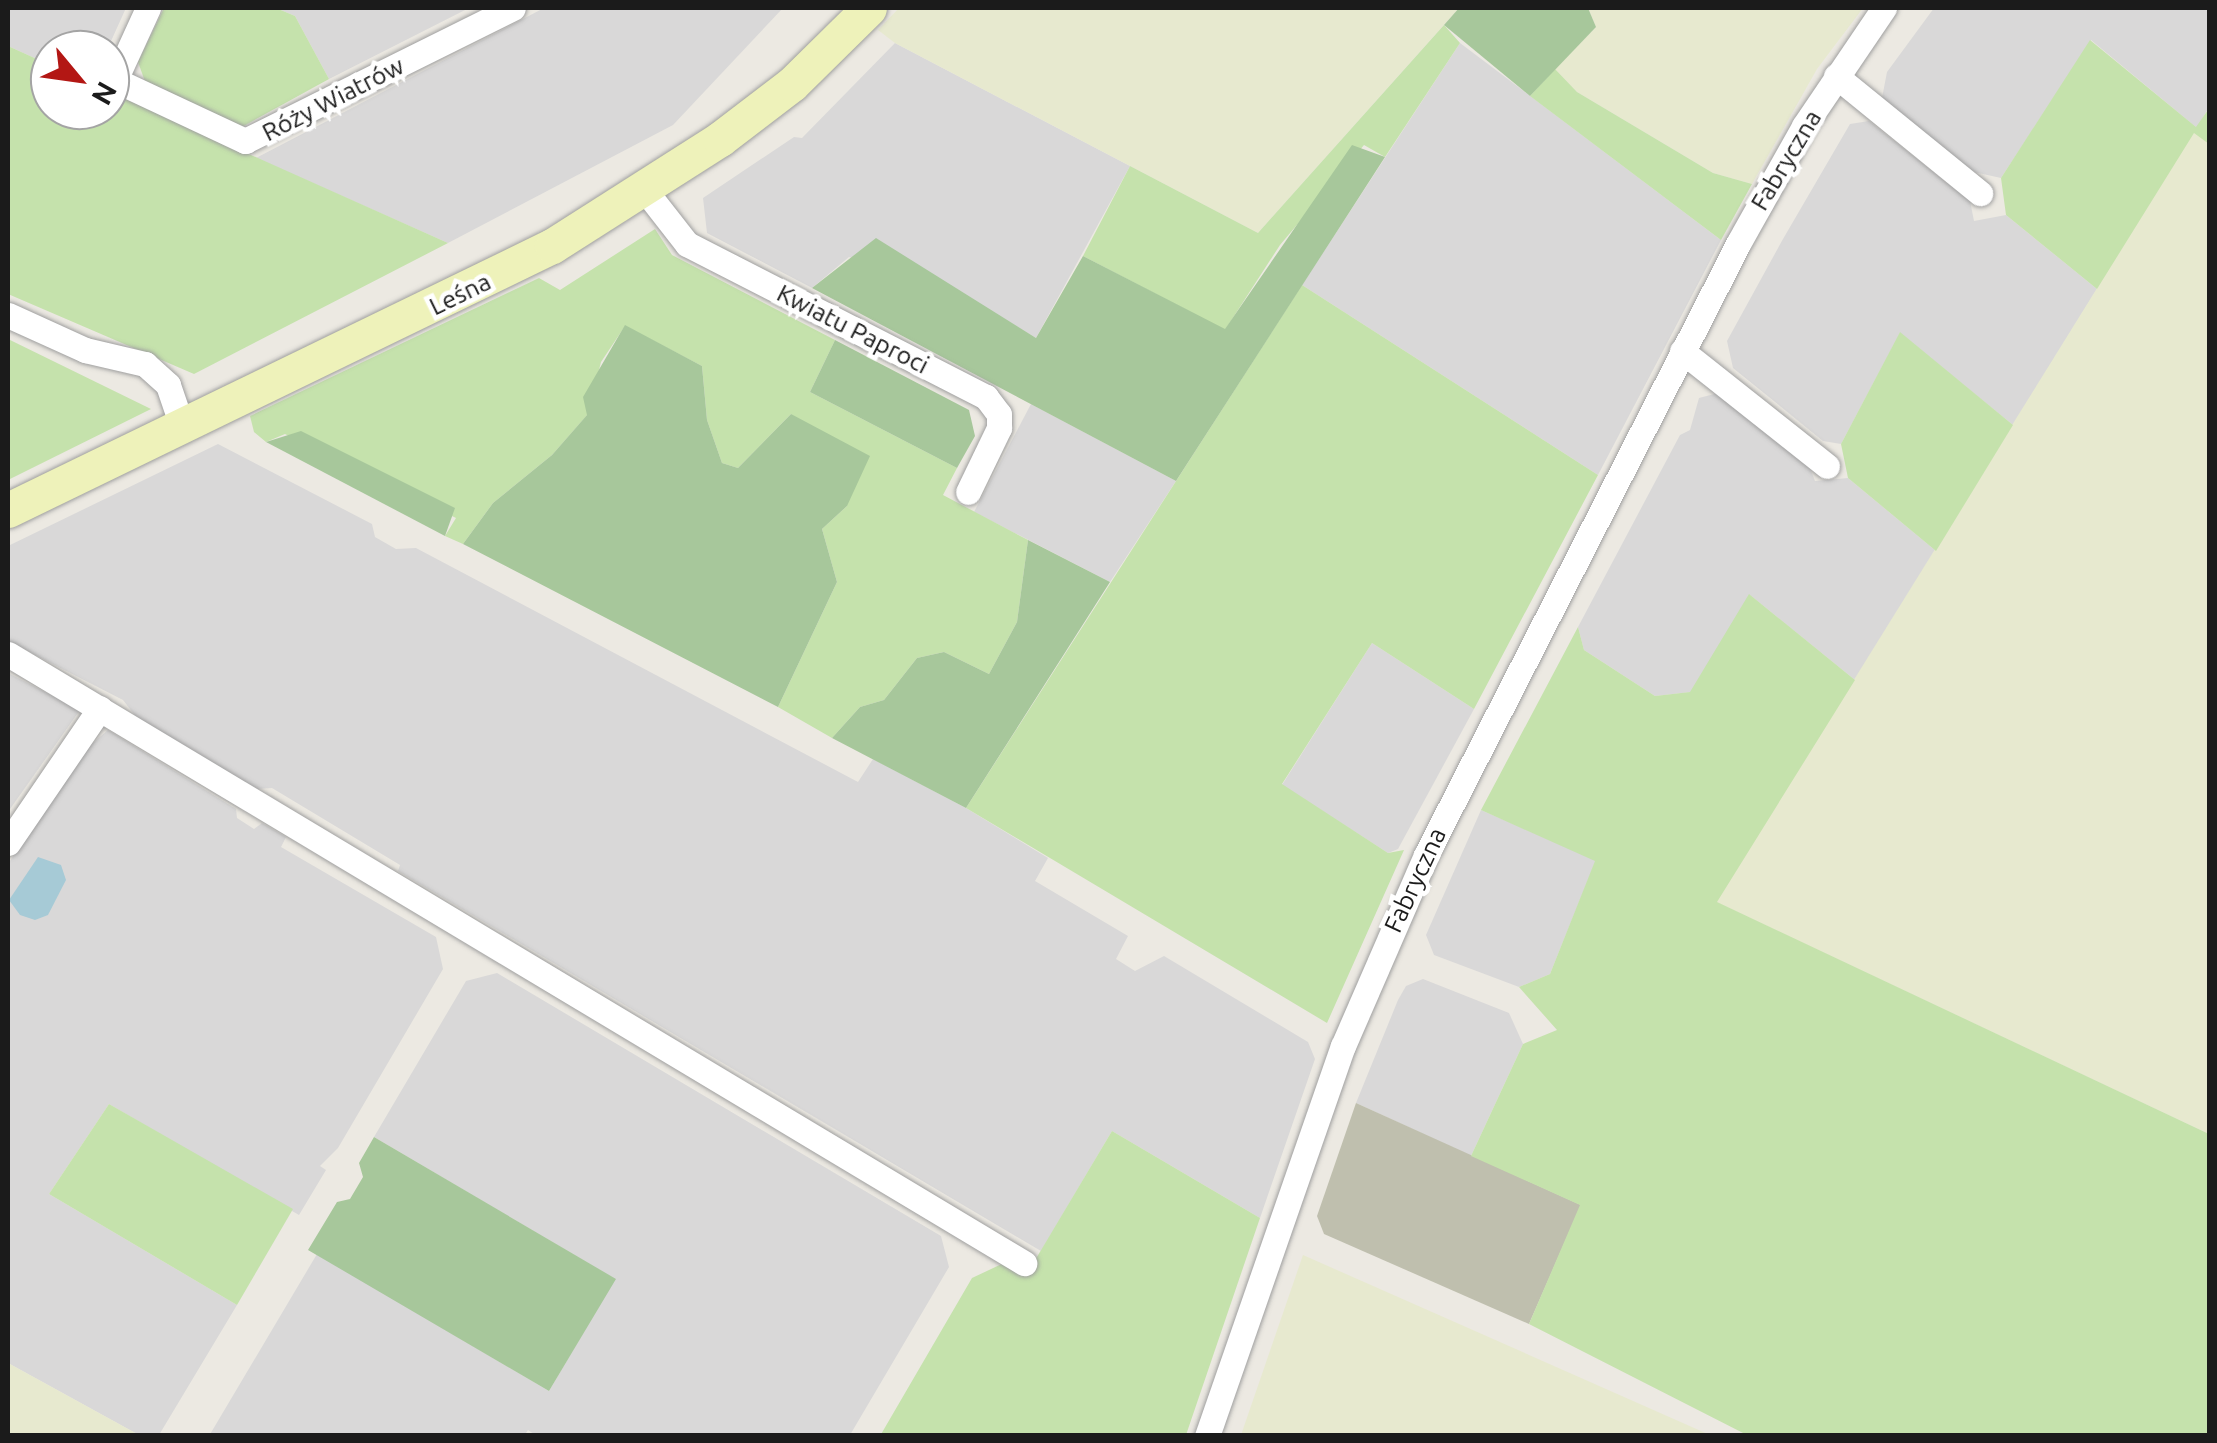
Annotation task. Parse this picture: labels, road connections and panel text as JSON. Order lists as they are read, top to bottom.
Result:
{
  "streets": {
    "street": [
      "Róży Wiatrów",
      "Fabryczna",
      "Leśna",
      "Kwiatu Paproci"
    ]
  },
  "crossings": [
    ["Leśna", "Kwiatu Paproci"]
  ],
  "north": "bottom right"
}
